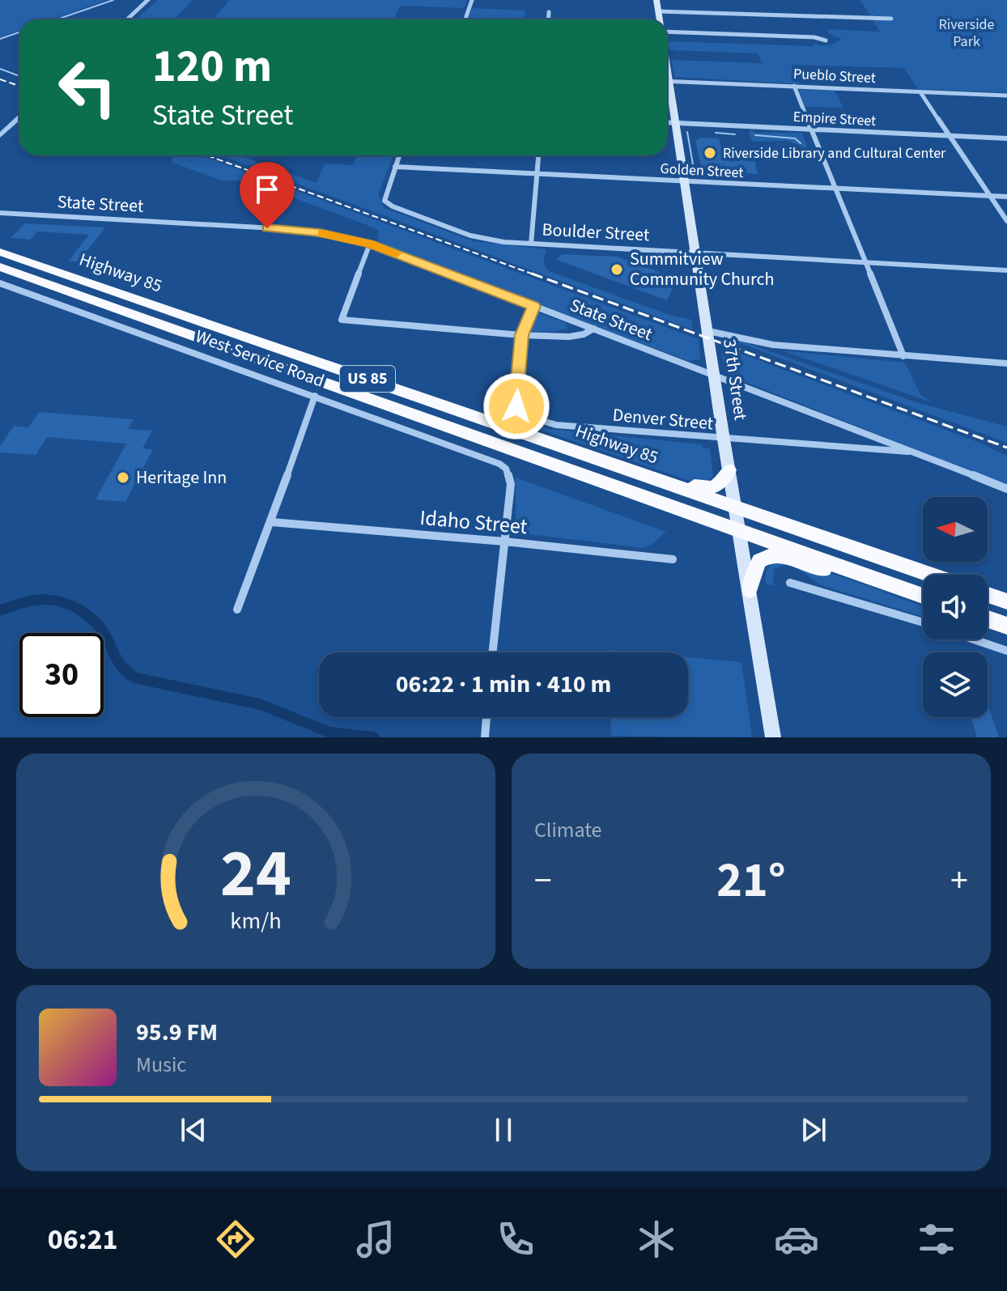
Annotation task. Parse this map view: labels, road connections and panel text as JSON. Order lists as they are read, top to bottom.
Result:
{
  "streets": {
    "highway": ["Highway 85", "US 85"],
    "main road": ["37th Street"],
    "street": [
      "Pueblo Street",
      "Empire Street",
      "Golden Street",
      "State Street",
      "Boulder Street",
      "West Service Road",
      "Denver Street",
      "Idaho Street"
    ]
  },
  "crossings": [
    ["Empire Street", "37th Street"],
    ["Golden Street", "Boulder Street"],
    ["Golden Street", "37th Street"],
    ["State Street", "37th Street"],
    ["State Street", "Denver Street"],
    ["Boulder Street", "37th Street"],
    ["Highway 85", "37th Street"],
    ["West Service Road", "Idaho Street"],
    ["37th Street", "Denver Street"]
  ],
  "parks": ["Riverside Park"],
  "places": ["Riverside Library and Cultural Center", "Summitview Community Church", "Heritage Inn"],
  "north": "left",
  "page": {
    "turn": ["120 m", "State Street"],
    "limit": "30",
    "trip": "06:22 · 1 min · 410 m",
    "tile": "Climate",
    "heat": ["−", "21°", "+"],
    "song": ["95.9 FM", "Music"],
    "tabs": "06:21",
    "gauge": ["24", "km/h"]
  }
}
